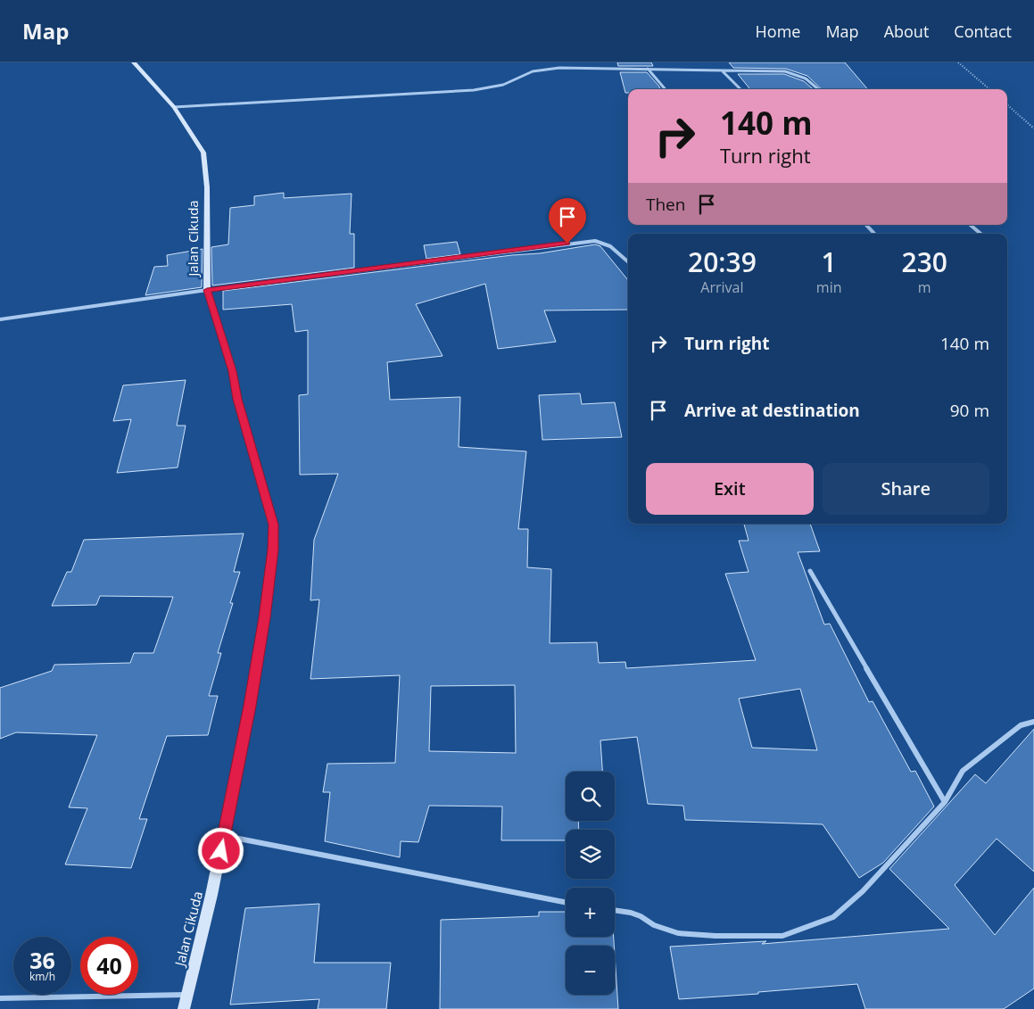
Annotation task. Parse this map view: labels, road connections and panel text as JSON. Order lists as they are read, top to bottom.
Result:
{
  "streets": {
    "street": ["Jalan Cikuda"]
  },
  "page": {
    "header": "Map",
    "nav": [
      "Home",
      "Map",
      "About",
      "Contact"
    ],
    "turn": ["140 m", "Turn right"],
    "then": "Then",
    "eta": [
      "20:39",
      "Arrival",
      "1",
      "min",
      "230",
      "m"
    ],
    "list": [
      {
        "name": "Turn right",
        "value": "140 m"
      },
      {
        "name": "Arrive at destination",
        "value": "90 m"
      }
    ],
    "buttons": ["Exit", "Share"],
    "map_buttons": ["+", "−"],
    "speed": "36 km/h",
    "limit": "40"
  }
}
